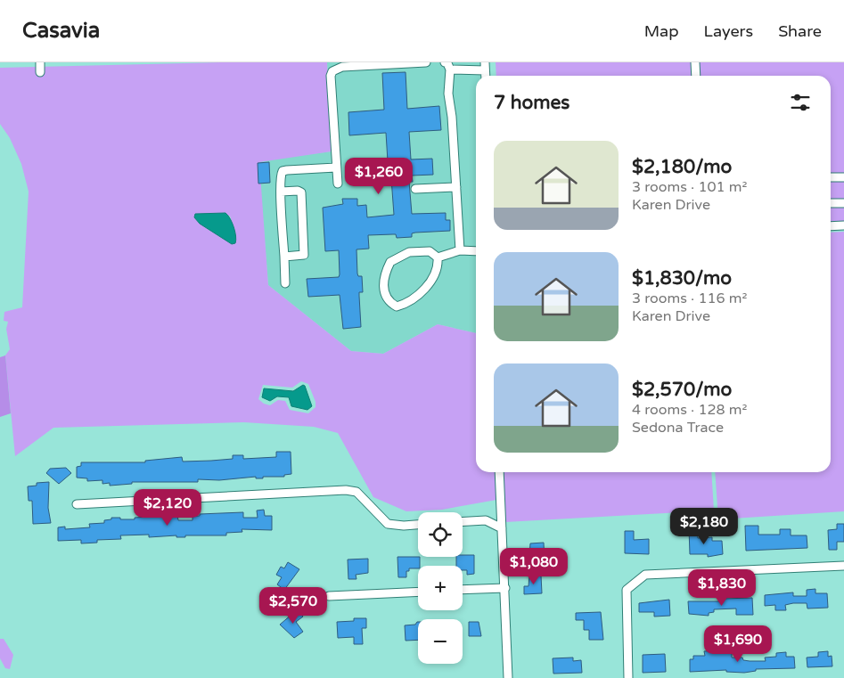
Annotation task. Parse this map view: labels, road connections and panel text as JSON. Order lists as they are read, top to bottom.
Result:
{
  "page": {
    "header": "Casavia",
    "nav": ["Map", "Layers", "Share"],
    "heading": "7 homes",
    "list": [
      {
        "name": "$2,180/mo",
        "note": "3 rooms · 101 m² · Karen Drive"
      },
      {
        "name": "$1,830/mo",
        "note": "3 rooms · 116 m² · Karen Drive"
      },
      {
        "name": "$2,570/mo",
        "note": "4 rooms · 128 m² · Sedona Trace"
      }
    ],
    "price": [
      "$1,260",
      "$2,120",
      "$2,180",
      "$1,080",
      "$1,830",
      "$2,570",
      "$1,690"
    ],
    "map_buttons": ["+", "−"]
  }
}
